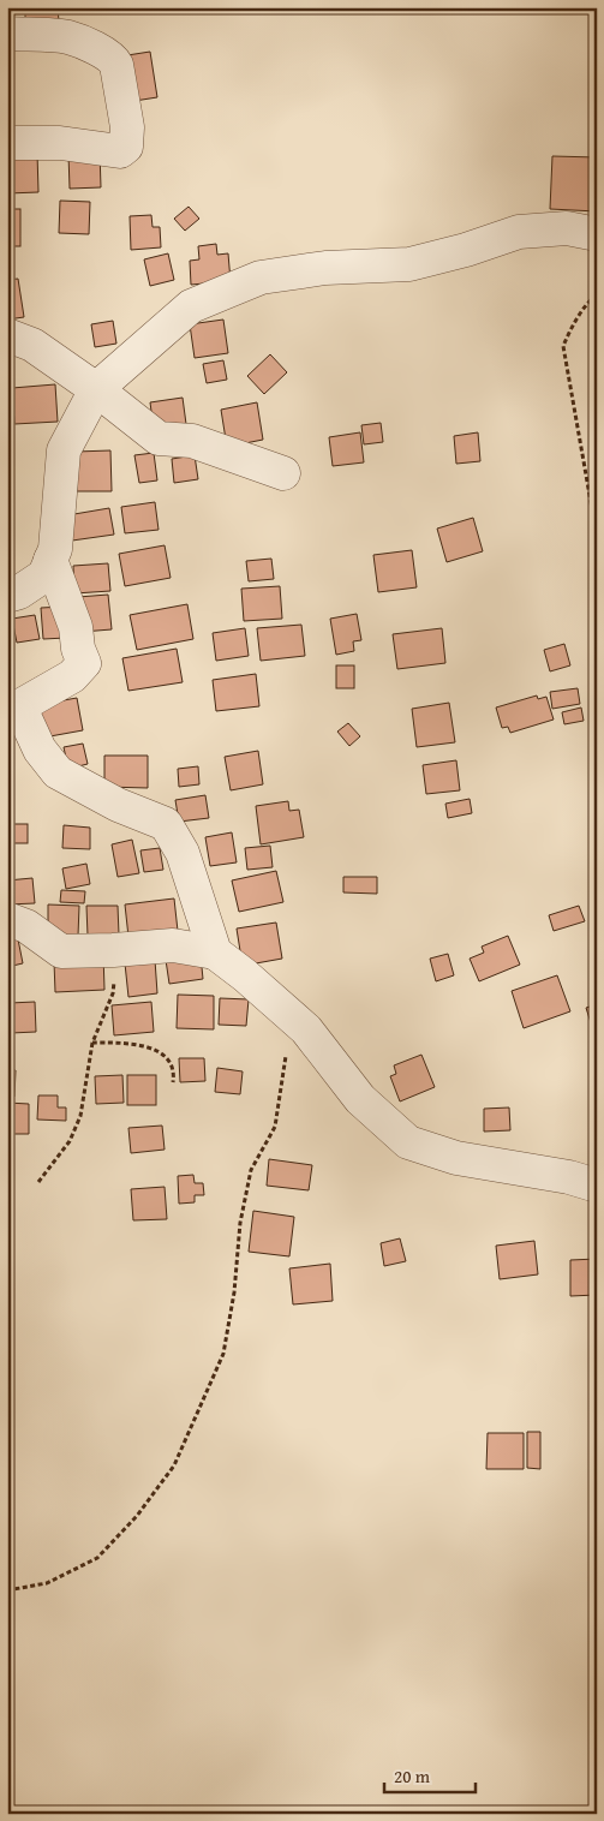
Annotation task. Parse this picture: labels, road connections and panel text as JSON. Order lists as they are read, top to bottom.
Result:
{
  "scale_bar": "20 m"
}
